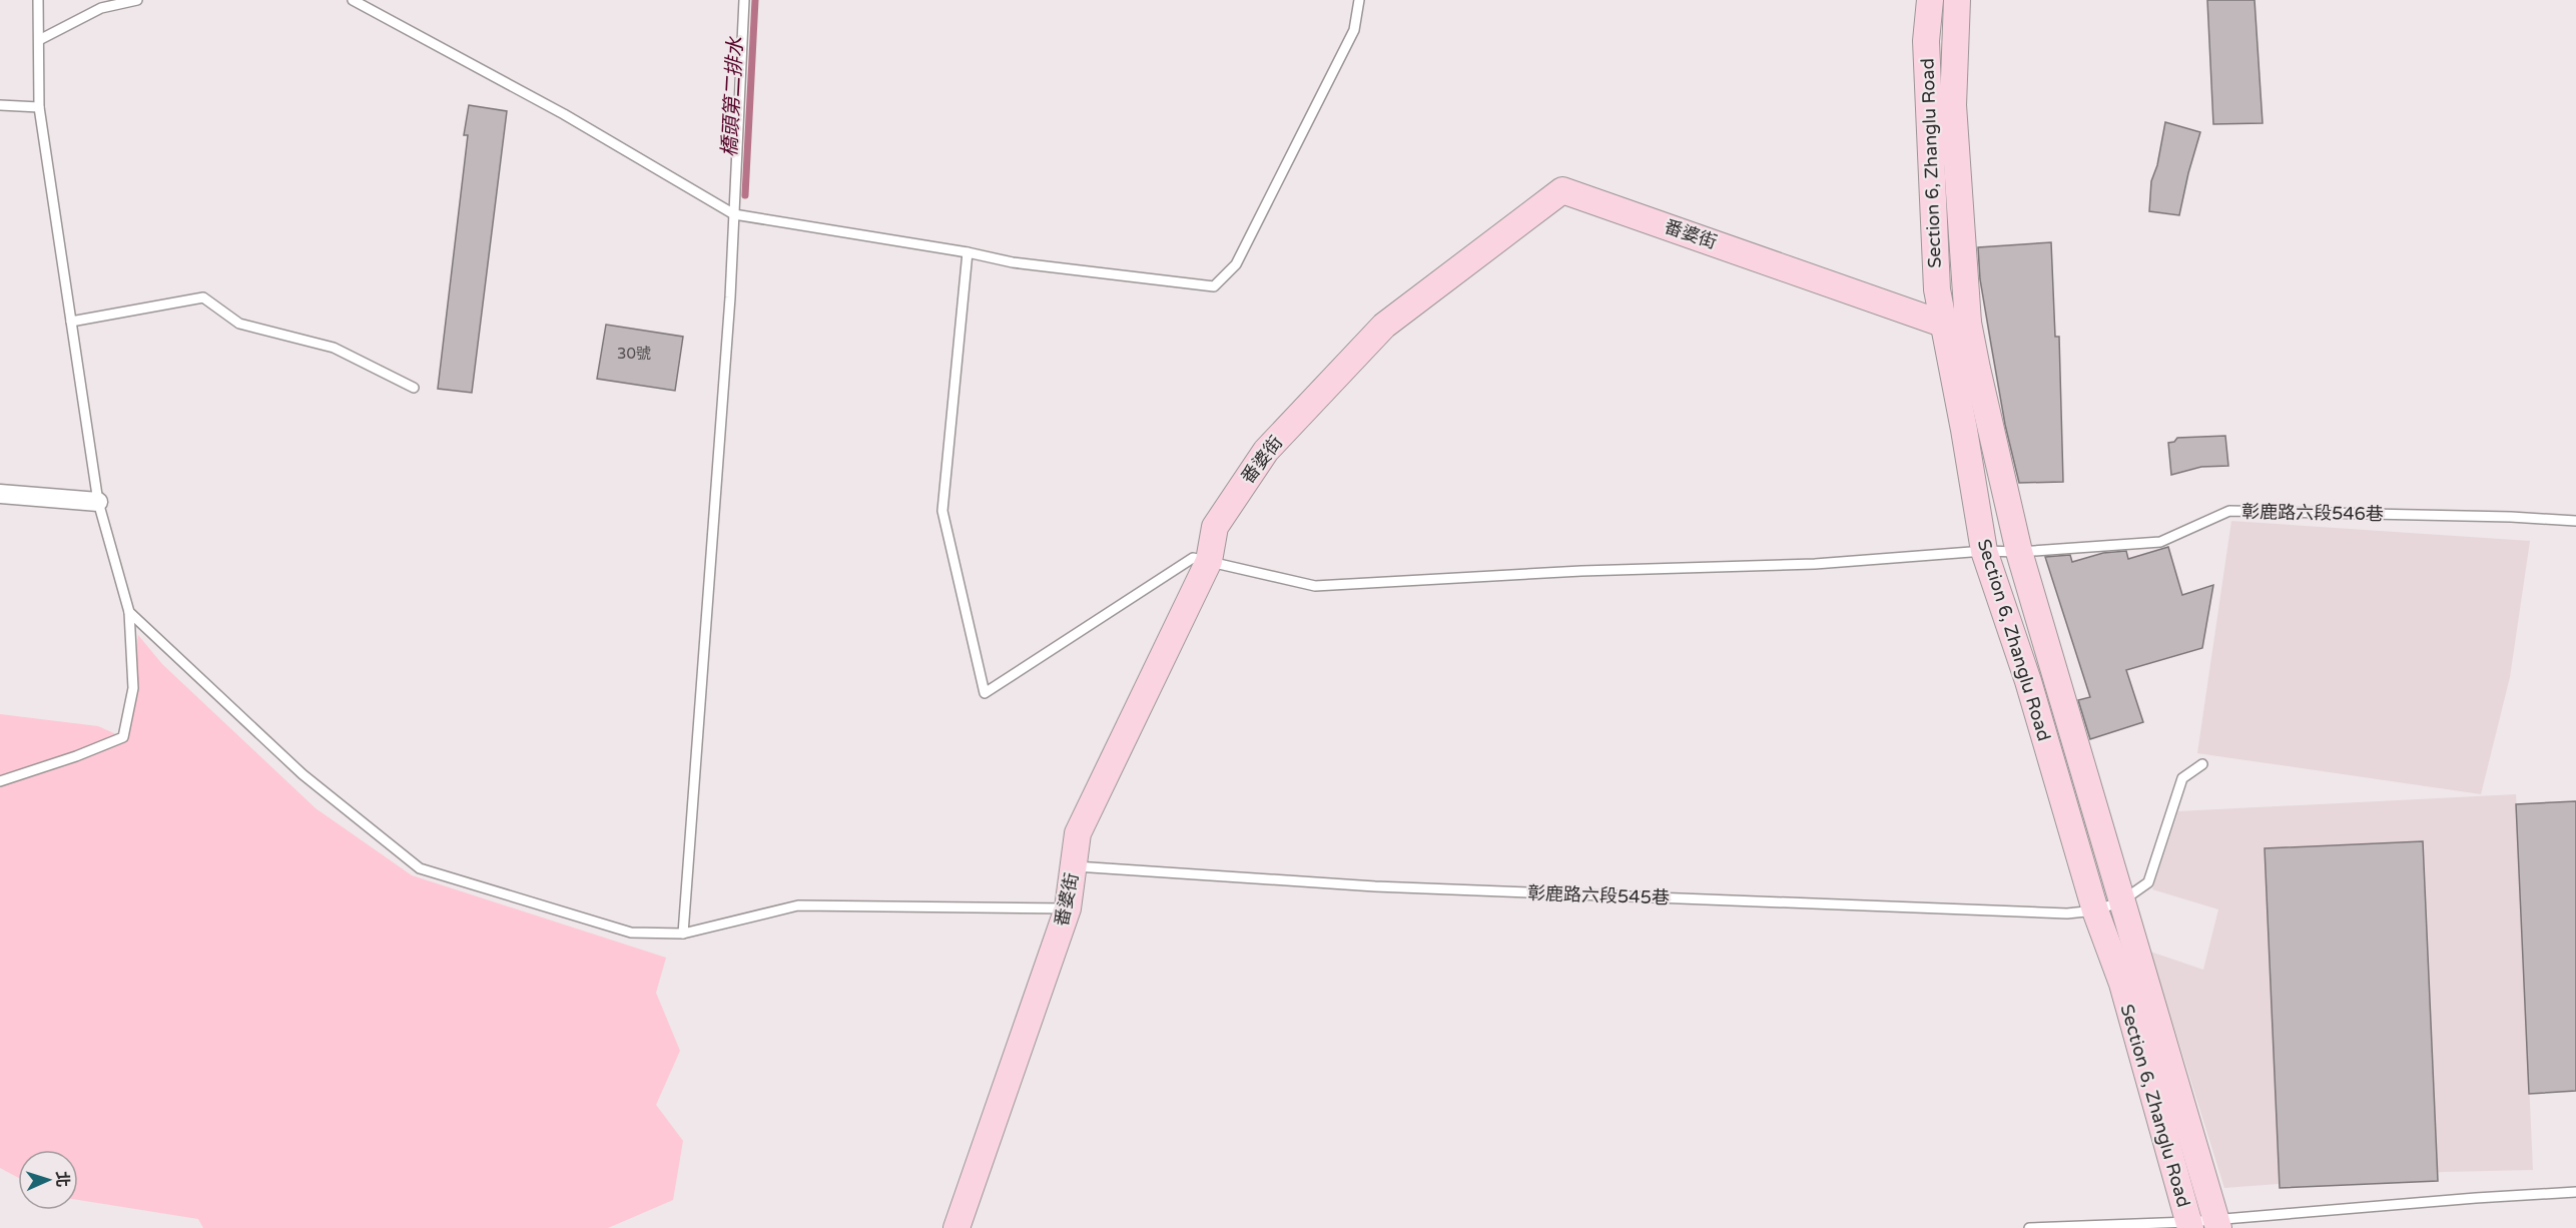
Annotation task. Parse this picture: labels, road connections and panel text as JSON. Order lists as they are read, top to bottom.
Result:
{
  "streets": {
    "main road": ["Section 6, Zhanglu Road", "番婆街"],
    "lane": ["彰鹿路六段546巷", "彰鹿路六段545巷"]
  },
  "crossings": [
    ["Section 6, Zhanglu Road", "番婆街"],
    ["Section 6, Zhanglu Road", "彰鹿路六段546巷"],
    ["Section 6, Zhanglu Road", "彰鹿路六段545巷"],
    ["番婆街", "彰鹿路六段546巷"],
    ["番婆街", "彰鹿路六段545巷"]
  ],
  "water": ["橋頭第二排水"],
  "house_numbers": ["30號"],
  "north": "right"
}
